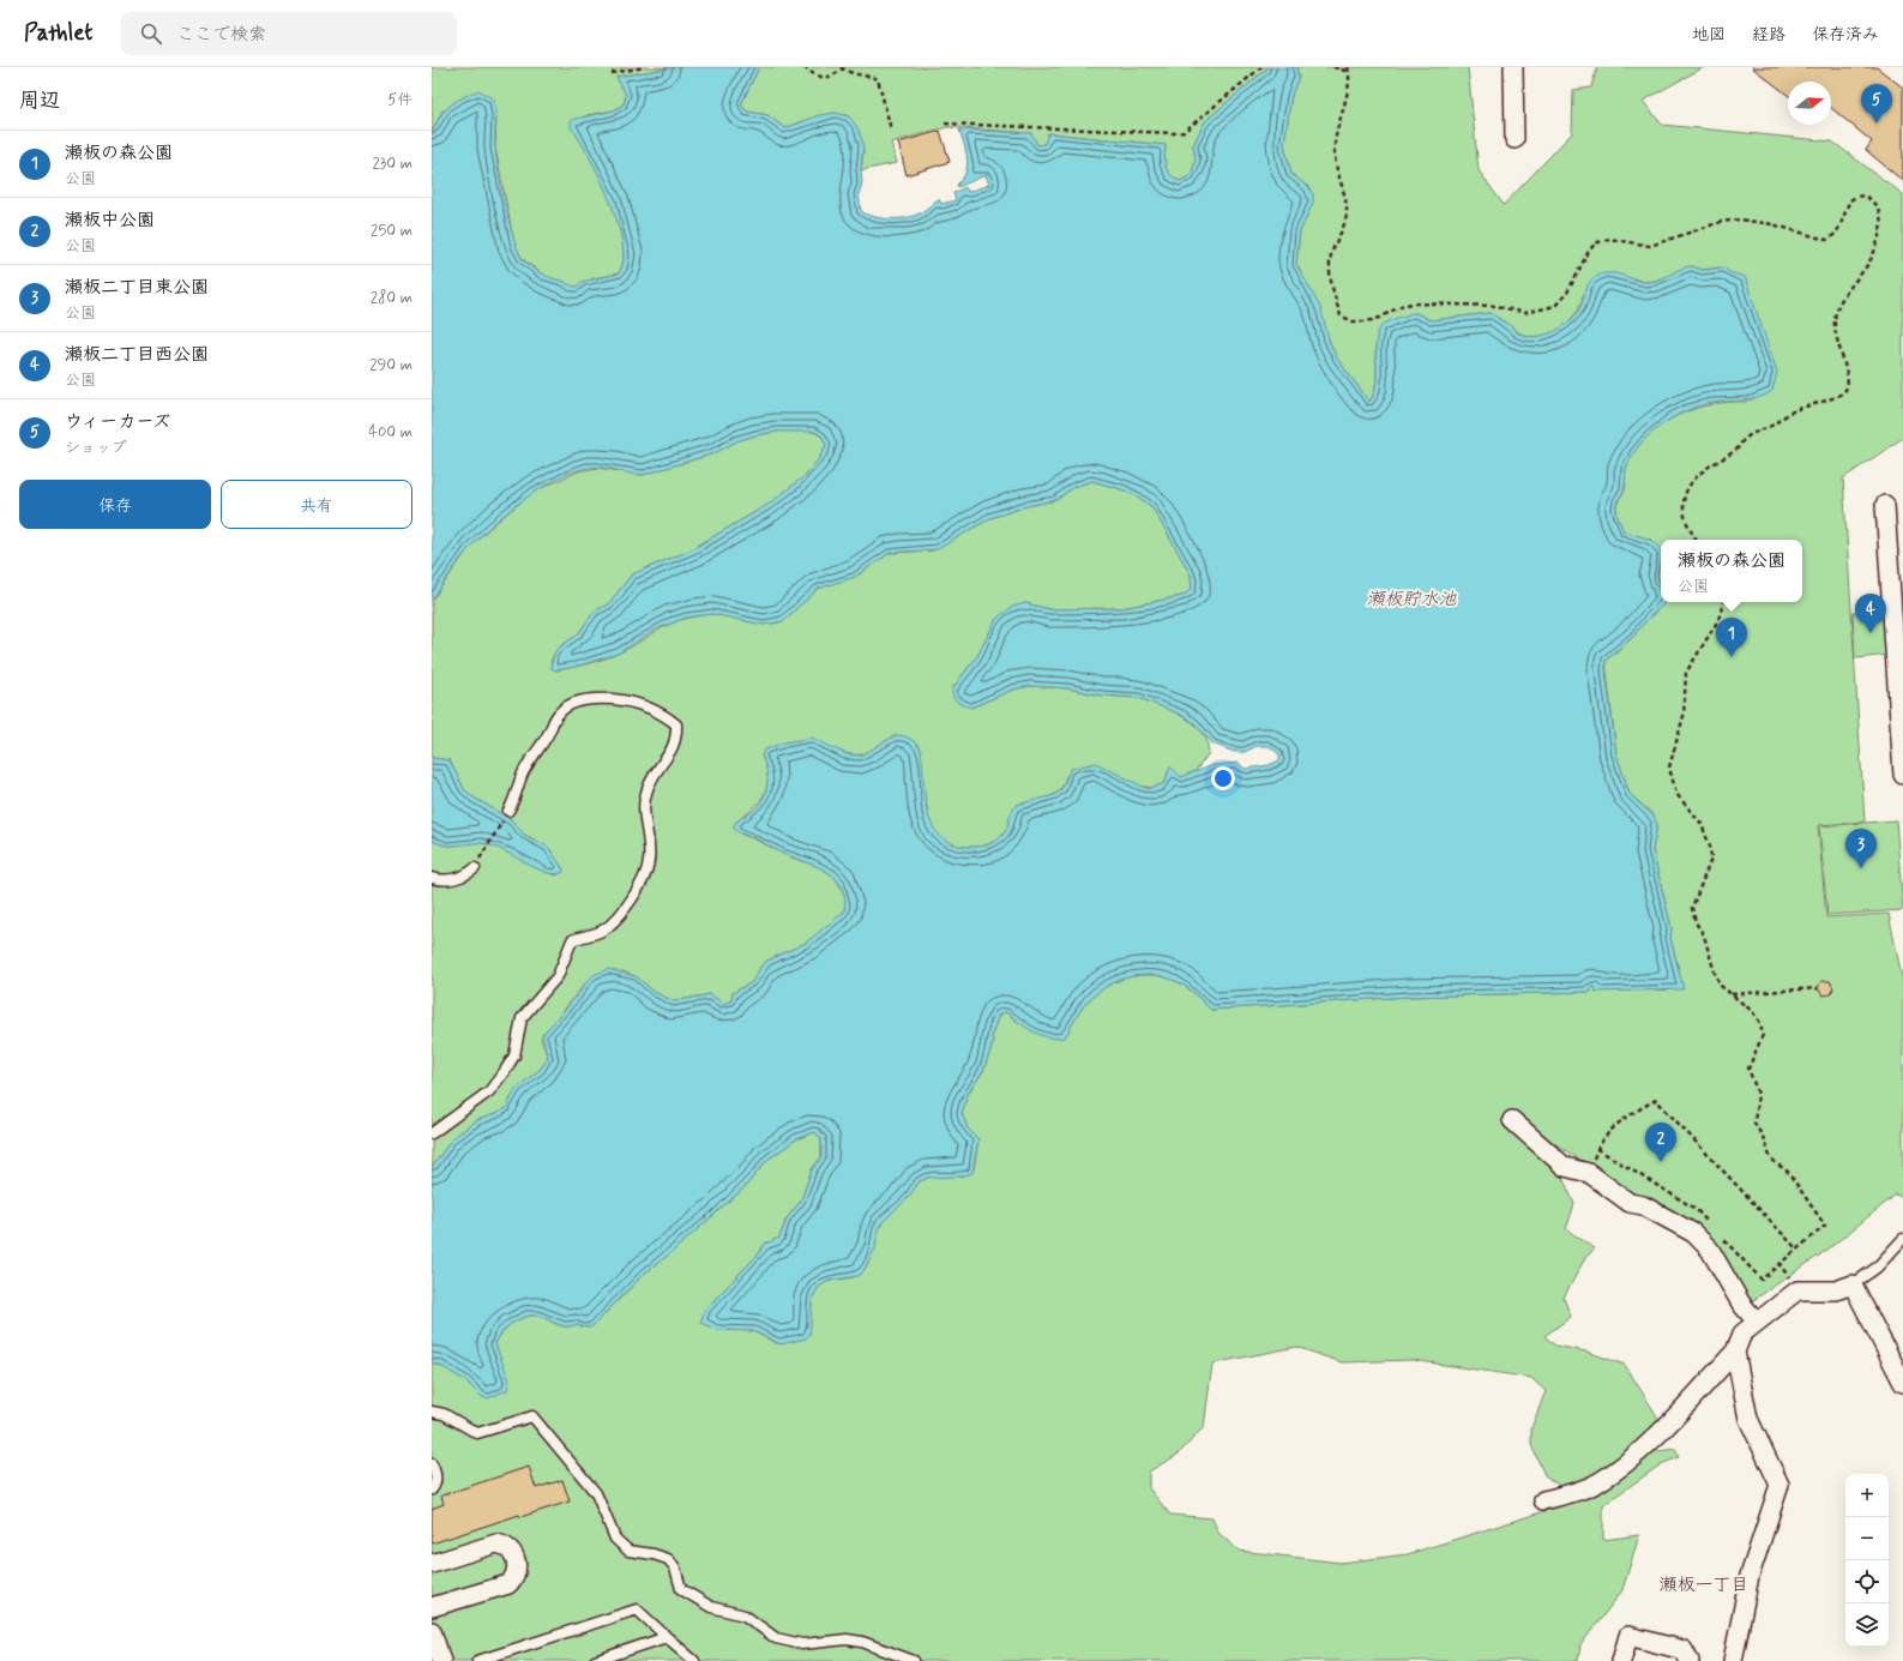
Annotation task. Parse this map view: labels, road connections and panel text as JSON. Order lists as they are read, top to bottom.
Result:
{
  "districts": ["瀬板一丁目"],
  "water": ["瀬板貯水池"],
  "north": "right",
  "page": {
    "header": "Pathlet",
    "search": "ここで検索",
    "nav": ["地図", "経路", "保存済み"],
    "heading": ["周辺", "5件"],
    "pins": [
      "5",
      "4",
      "1",
      "3",
      "2"
    ],
    "list": [
      {
        "mark": "1",
        "name": "瀬板の森公園",
        "note": "公園",
        "value": "230 m"
      },
      {
        "mark": "2",
        "name": "瀬板中公園",
        "note": "公園",
        "value": "250 m"
      },
      {
        "mark": "3",
        "name": "瀬板二丁目東公園",
        "note": "公園",
        "value": "280 m"
      },
      {
        "mark": "4",
        "name": "瀬板二丁目西公園",
        "note": "公園",
        "value": "290 m"
      },
      {
        "mark": "5",
        "name": "ウィーカーズ",
        "note": "ショップ",
        "value": "400 m"
      }
    ],
    "buttons": ["保存", "共有"],
    "popup": ["瀬板の森公園", "公園"],
    "map_buttons": ["+", "−"]
  }
}
